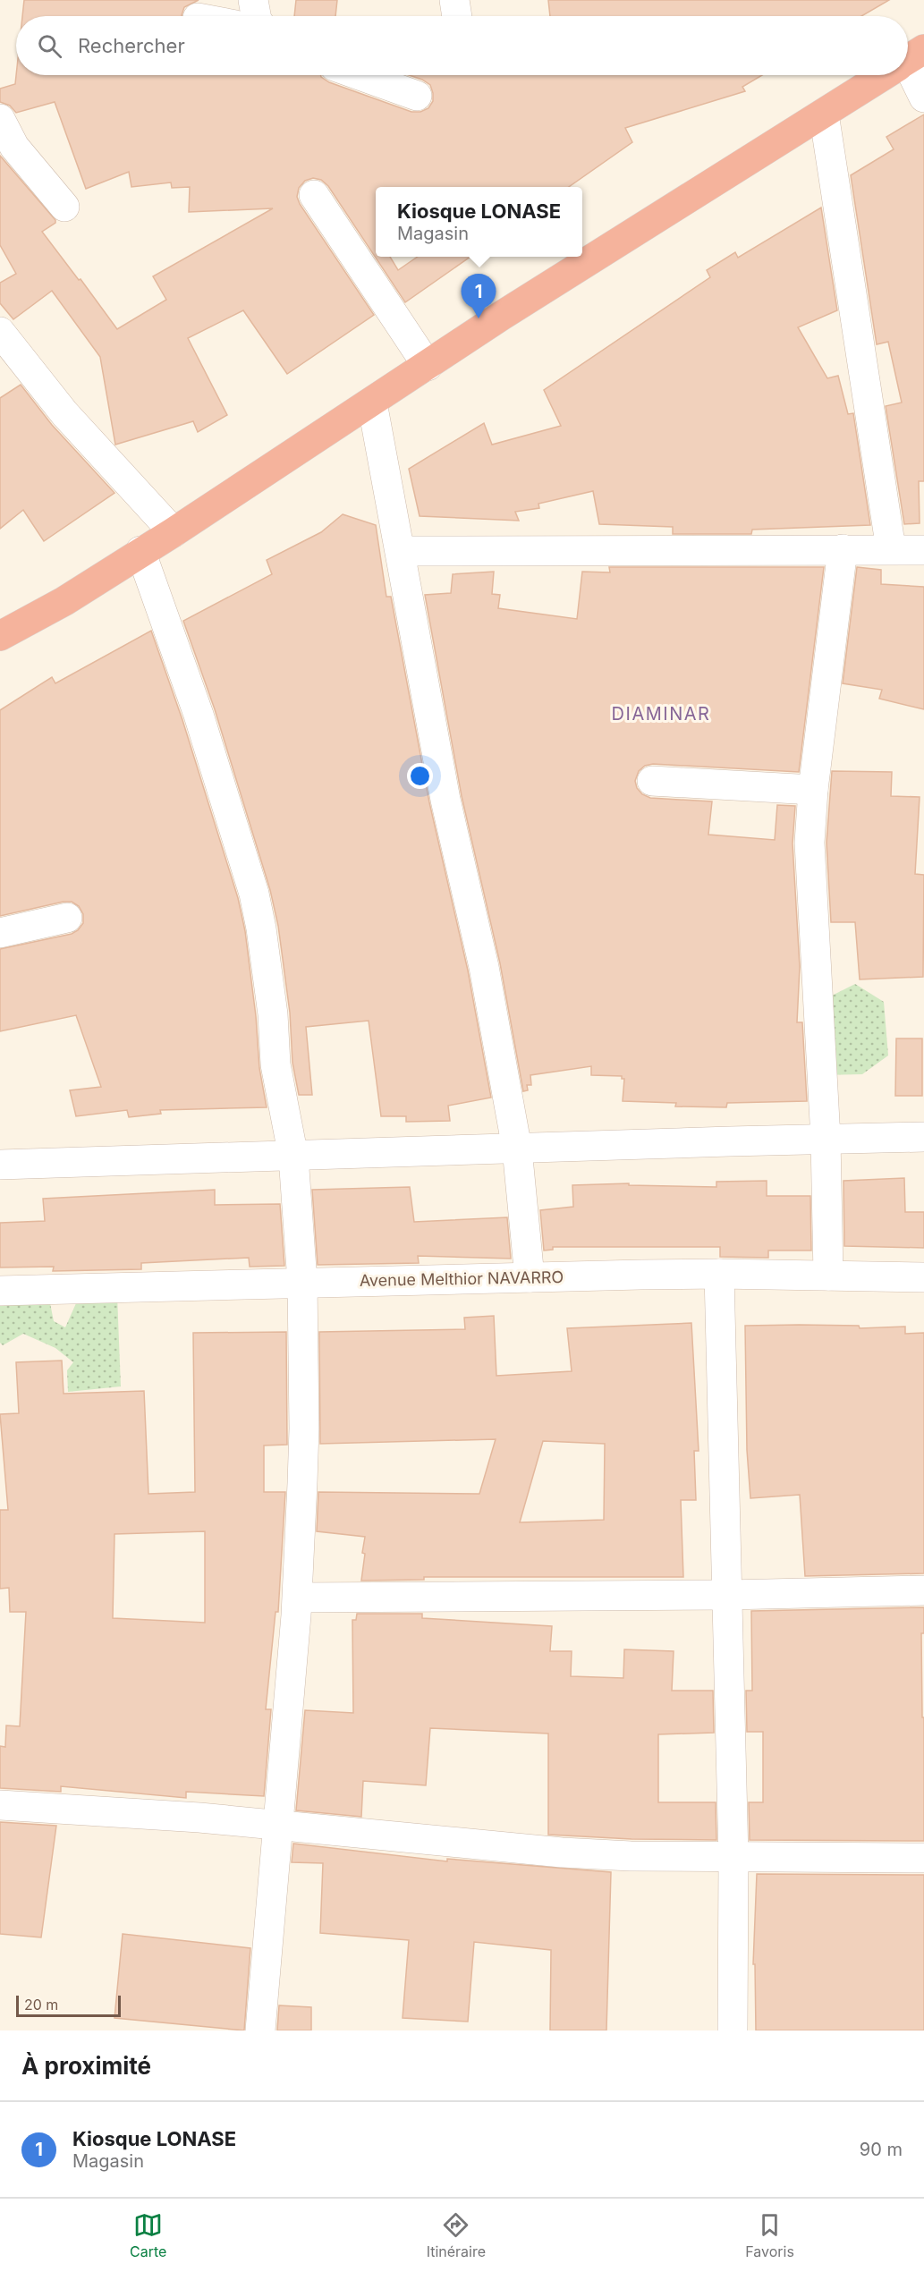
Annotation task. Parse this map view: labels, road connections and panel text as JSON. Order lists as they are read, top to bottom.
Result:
{
  "streets": {
    "street": ["Avenue Melthior NAVARRO"]
  },
  "districts": ["DIAMINAR"],
  "scale_bar": "20 m",
  "page": {
    "search": "Rechercher",
    "popup": ["Kiosque LONASE", "Magasin"],
    "pins": "1",
    "scale": "20 m",
    "heading": "À proximité",
    "list": [
      {
        "mark": "1",
        "name": "Kiosque LONASE",
        "note": "Magasin",
        "value": "90 m"
      }
    ],
    "nav": ["Carte", "Itinéraire", "Favoris"]
  }
}
